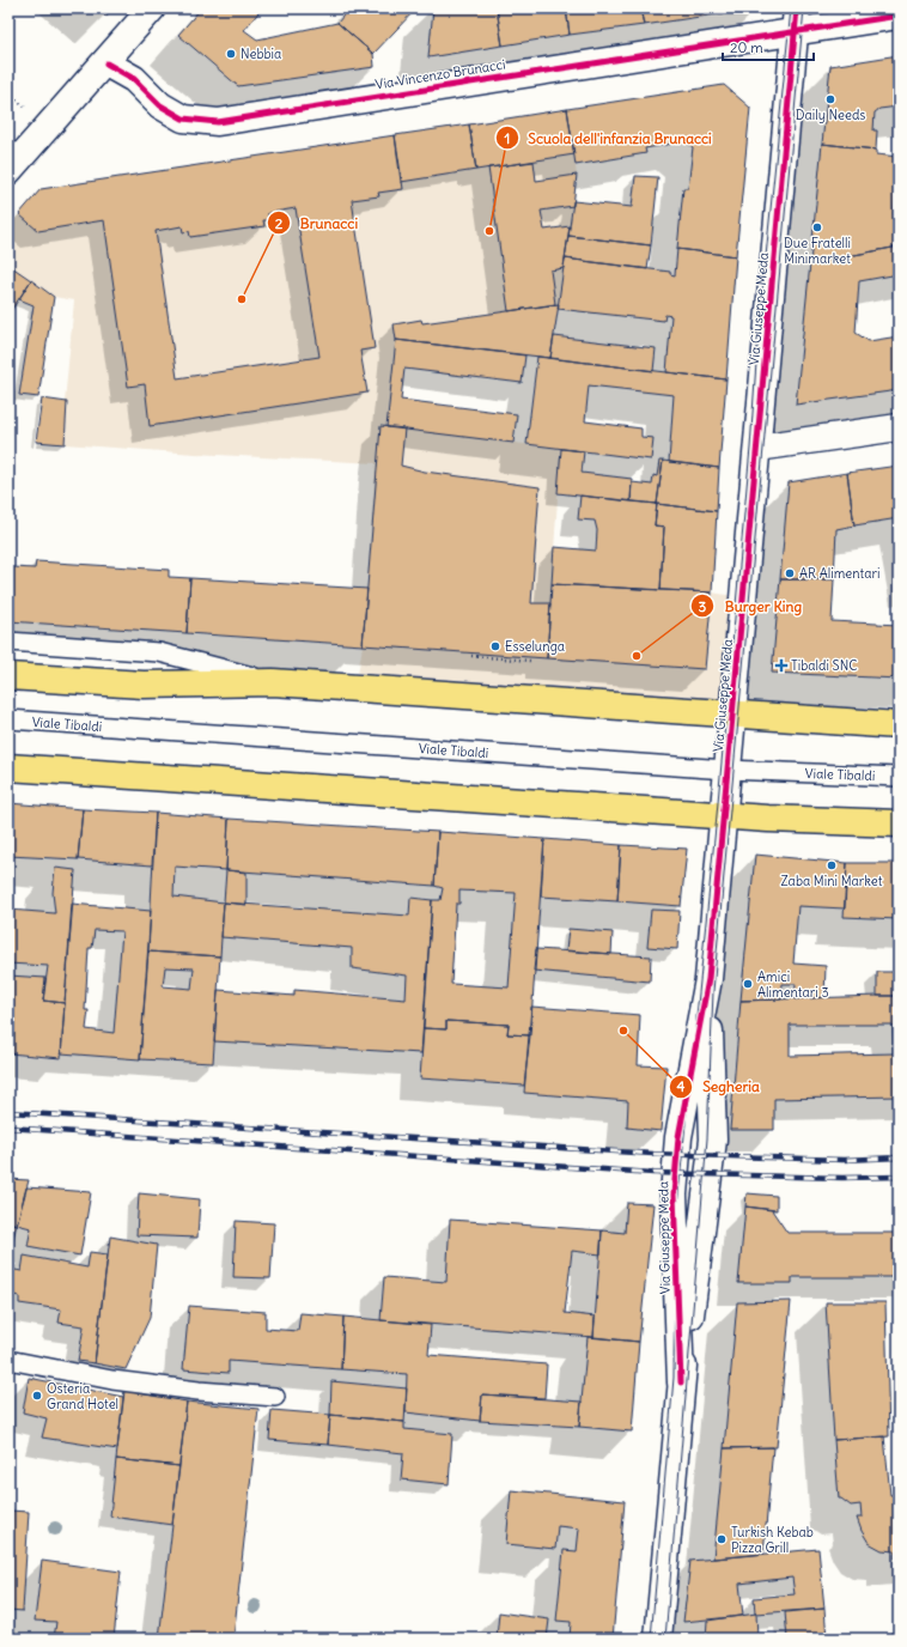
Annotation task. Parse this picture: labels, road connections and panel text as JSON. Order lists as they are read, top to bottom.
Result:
{
  "streets": {
    "street": ["Via Vincenzo Brunacci", "Via Giuseppe Meda"],
    "lane": ["Viale Tibaldi"]
  },
  "crossings": [
    ["Via Vincenzo Brunacci", "Via Giuseppe Meda"],
    ["Via Giuseppe Meda", "Viale Tibaldi"]
  ],
  "places": {
    "other": [
      "Nebbia",
      "Daily Needs",
      "Due Fratelli Minimarket",
      "Scuola dell'infanzia Brunacci",
      "Brunacci",
      "AR Alimentari",
      "Esselunga",
      "Burger King",
      "Zaba Mini Market",
      "Amici Alimentari 3",
      "Segheria",
      "Osteria Grand Hotel",
      "Turkish Kebab Pizza Grill"
    ],
    "health": ["Tibaldi SNC"]
  },
  "scale_bar": "20 m"
}
